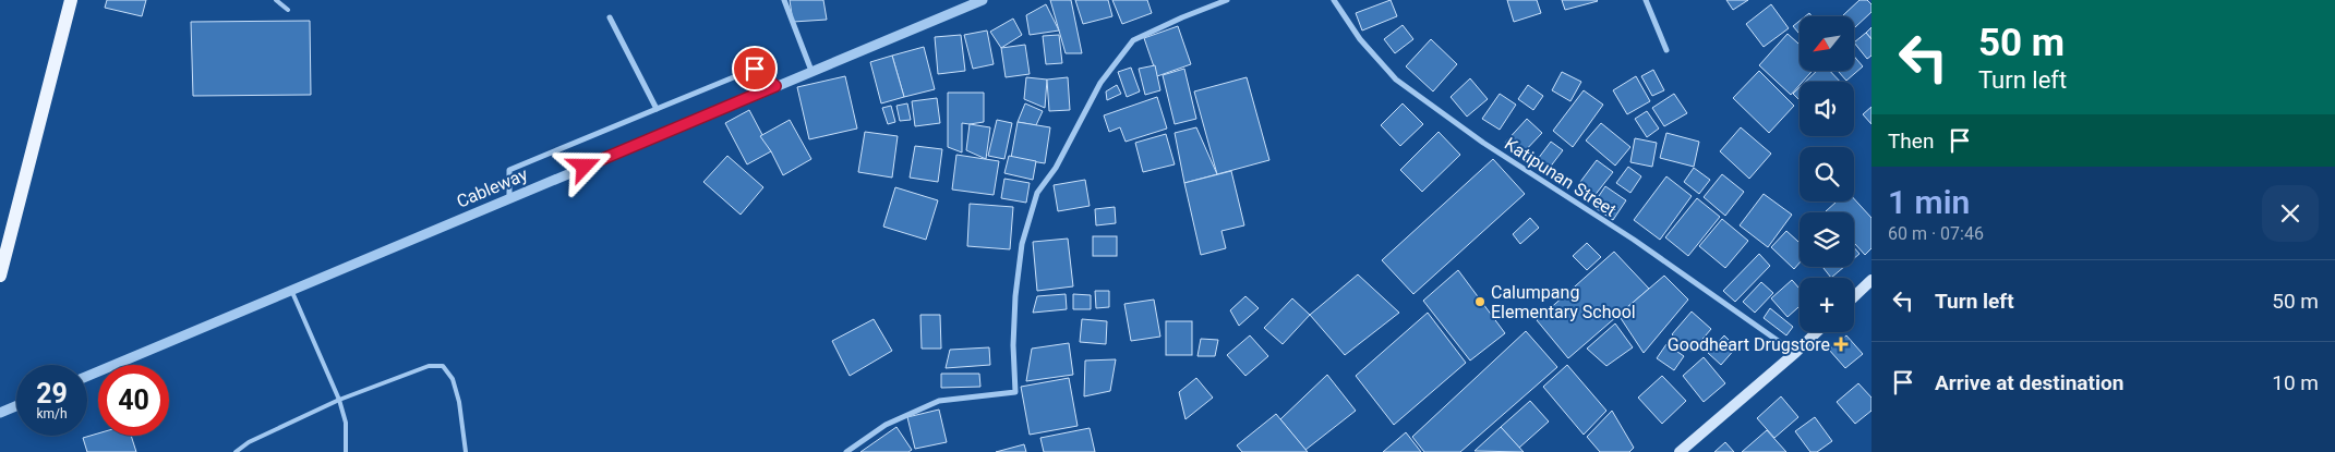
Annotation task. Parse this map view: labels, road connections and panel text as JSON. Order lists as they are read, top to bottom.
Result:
{
  "streets": {
    "street": ["Katipunan Street", "Cableway"]
  },
  "places": {
    "other": ["Calumpang Elementary School"],
    "health": ["Goodheart Drugstore"]
  },
  "north": "bottom left",
  "page": {
    "turn": ["50 m", "Turn left"],
    "map_buttons": "+",
    "then": "Then",
    "heading": ["1 min", "60 m · 07:46"],
    "list": [
      {
        "name": "Turn left",
        "value": "50 m"
      },
      {
        "name": "Arrive at destination",
        "value": "10 m"
      }
    ],
    "speed": "29 km/h",
    "limit": "40"
  }
}
